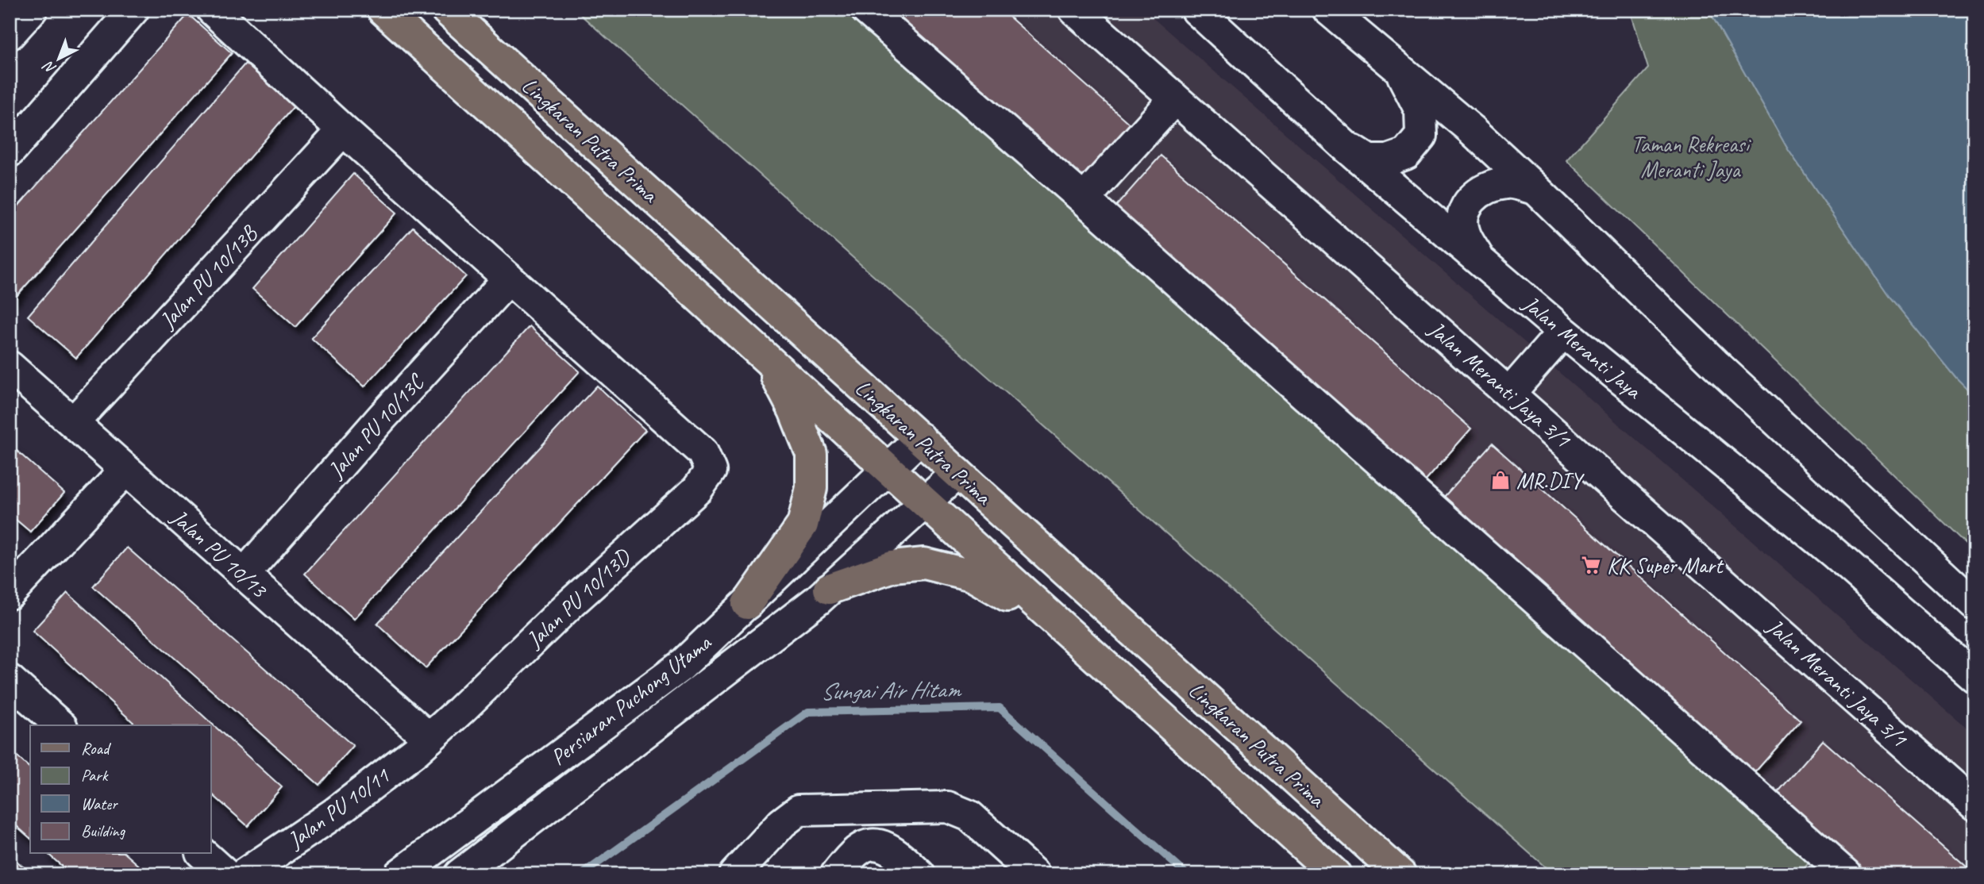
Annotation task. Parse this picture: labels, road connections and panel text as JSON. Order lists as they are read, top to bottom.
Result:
{
  "streets": {
    "main road": ["Lingkaran Putra Prima"],
    "street": [
      "Jalan PU 10/13B",
      "Jalan Meranti Jaya",
      "Jalan Meranti Jaya 3/1",
      "Jalan PU 10/13C",
      "Jalan PU 10/13",
      "Jalan PU 10/13D",
      "Persiaran Puchong Utama",
      "Jalan PU 10/11"
    ]
  },
  "crossings": [
    ["Lingkaran Putra Prima", "Persiaran Puchong Utama"],
    ["Jalan PU 10/13B", "Jalan PU 10/13"],
    ["Jalan PU 10/13C", "Jalan PU 10/13"],
    ["Jalan PU 10/13C", "Jalan PU 10/13D"],
    ["Jalan PU 10/13", "Jalan PU 10/13D"],
    ["Jalan PU 10/13", "Jalan PU 10/11"],
    ["Jalan PU 10/13D", "Jalan PU 10/11"]
  ],
  "water": ["Sungai Air Hitam"],
  "parks": ["Taman Rekreasi Meranti Jaya"],
  "places": {
    "shop": ["MR.DIY"],
    "supermarket": ["KK Super Mart"]
  },
  "legend": [
    "Road",
    "Park",
    "Water",
    "Building"
  ],
  "north": "bottom left"
}
